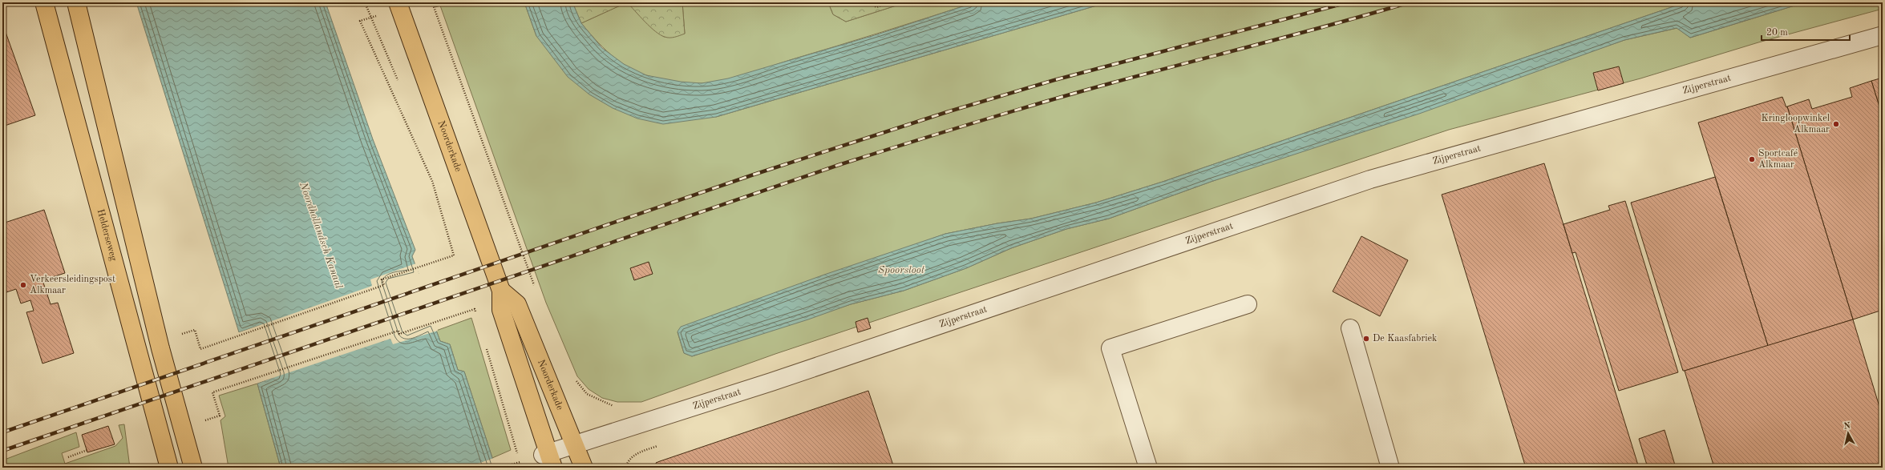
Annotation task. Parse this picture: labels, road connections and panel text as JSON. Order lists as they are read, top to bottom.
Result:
{
  "streets": {
    "main road": ["Noorderkade", "Helderseweg"],
    "street": ["Zijperstraat"]
  },
  "crossings": [
    ["Zijperstraat", "Noorderkade"]
  ],
  "water": ["Noordhollandsch Kanaal", "Spoorsloot"],
  "places": [
    "Kringloopwinkel Alkmaar",
    "Sportcafé Alkmaar",
    "Verkeersleidingspost Alkmaar",
    "De Kaasfabriek"
  ],
  "scale_bar": "20 m",
  "north": "top"
}
